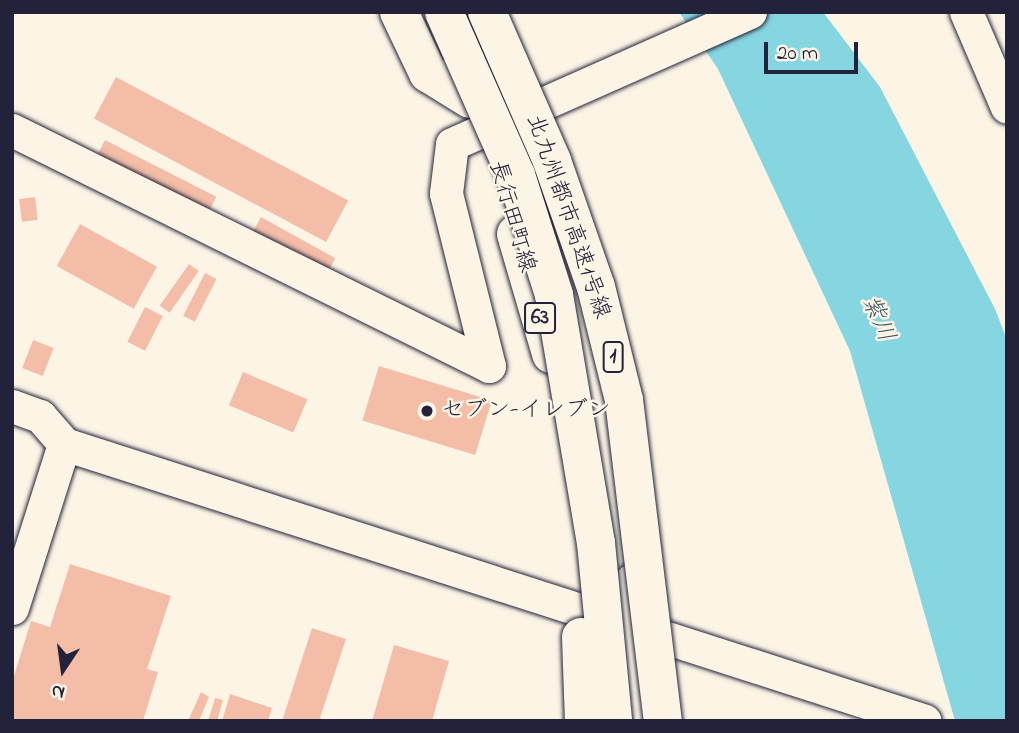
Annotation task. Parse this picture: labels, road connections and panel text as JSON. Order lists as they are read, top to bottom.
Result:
{
  "streets": {
    "main road": [
      "長行田町線",
      "北九州都市高速1号線",
      "63",
      "1"
    ]
  },
  "water": ["紫川"],
  "places": ["セブン-イレブン"],
  "scale_bar": "20 m",
  "north": "bottom"
}
